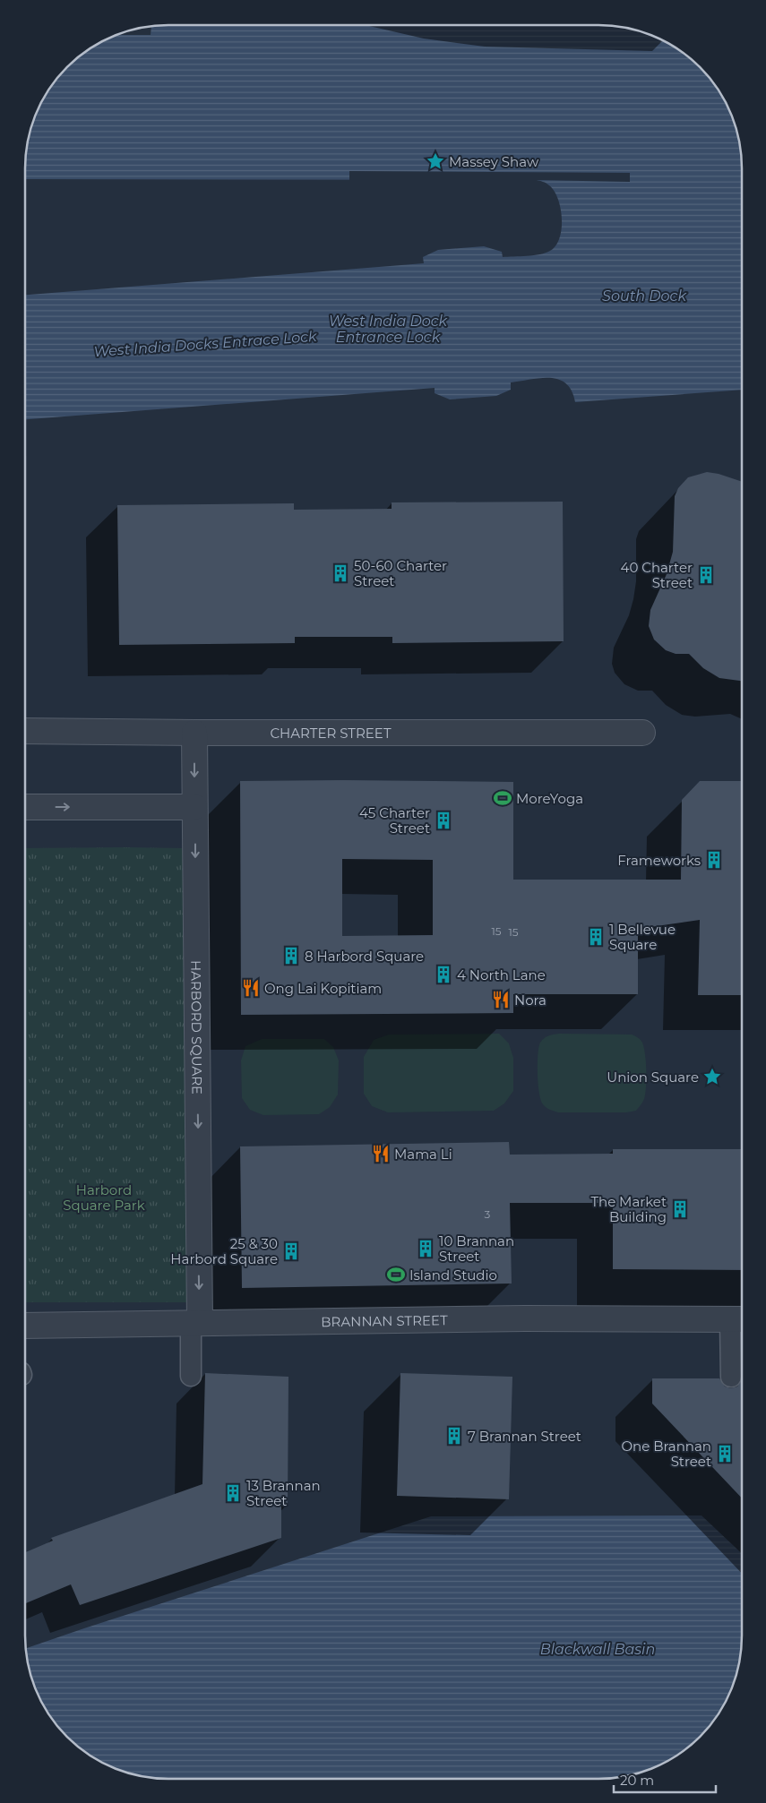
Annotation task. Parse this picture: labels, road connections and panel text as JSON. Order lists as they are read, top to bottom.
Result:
{
  "streets": {
    "street": ["CHARTER STREET", "HARBORD SQUARE", "BRANNAN STREET"]
  },
  "crossings": [
    ["CHARTER STREET", "HARBORD SQUARE"],
    ["HARBORD SQUARE", "BRANNAN STREET"]
  ],
  "one_way": ["HARBORD SQUARE"],
  "water": [
    "South Dock",
    "West India Dock Entrance Lock",
    "West India Docks Entrace Lock",
    "Blackwall Basin"
  ],
  "parks": ["Harbord Square Park"],
  "places": {
    "place": ["Massey Shaw", "Union Square"],
    "building": [
      "50-60 Charter Street",
      "40 Charter Street",
      "45 Charter Street",
      "Frameworks",
      "1 Bellevue Square",
      "8 Harbord Square",
      "4 North Lane",
      "The Market Building",
      "10 Brannan Street",
      "25 & 30 Harbord Square",
      "7 Brannan Street",
      "One Brannan Street",
      "13 Brannan Street"
    ],
    "sports": ["MoreYoga", "Island Studio"],
    "restaurant": ["Ong Lai Kopitiam", "Nora", "Mama Li"]
  },
  "house_numbers": ["15", "15", "3"],
  "scale_bar": "20 m"
}
